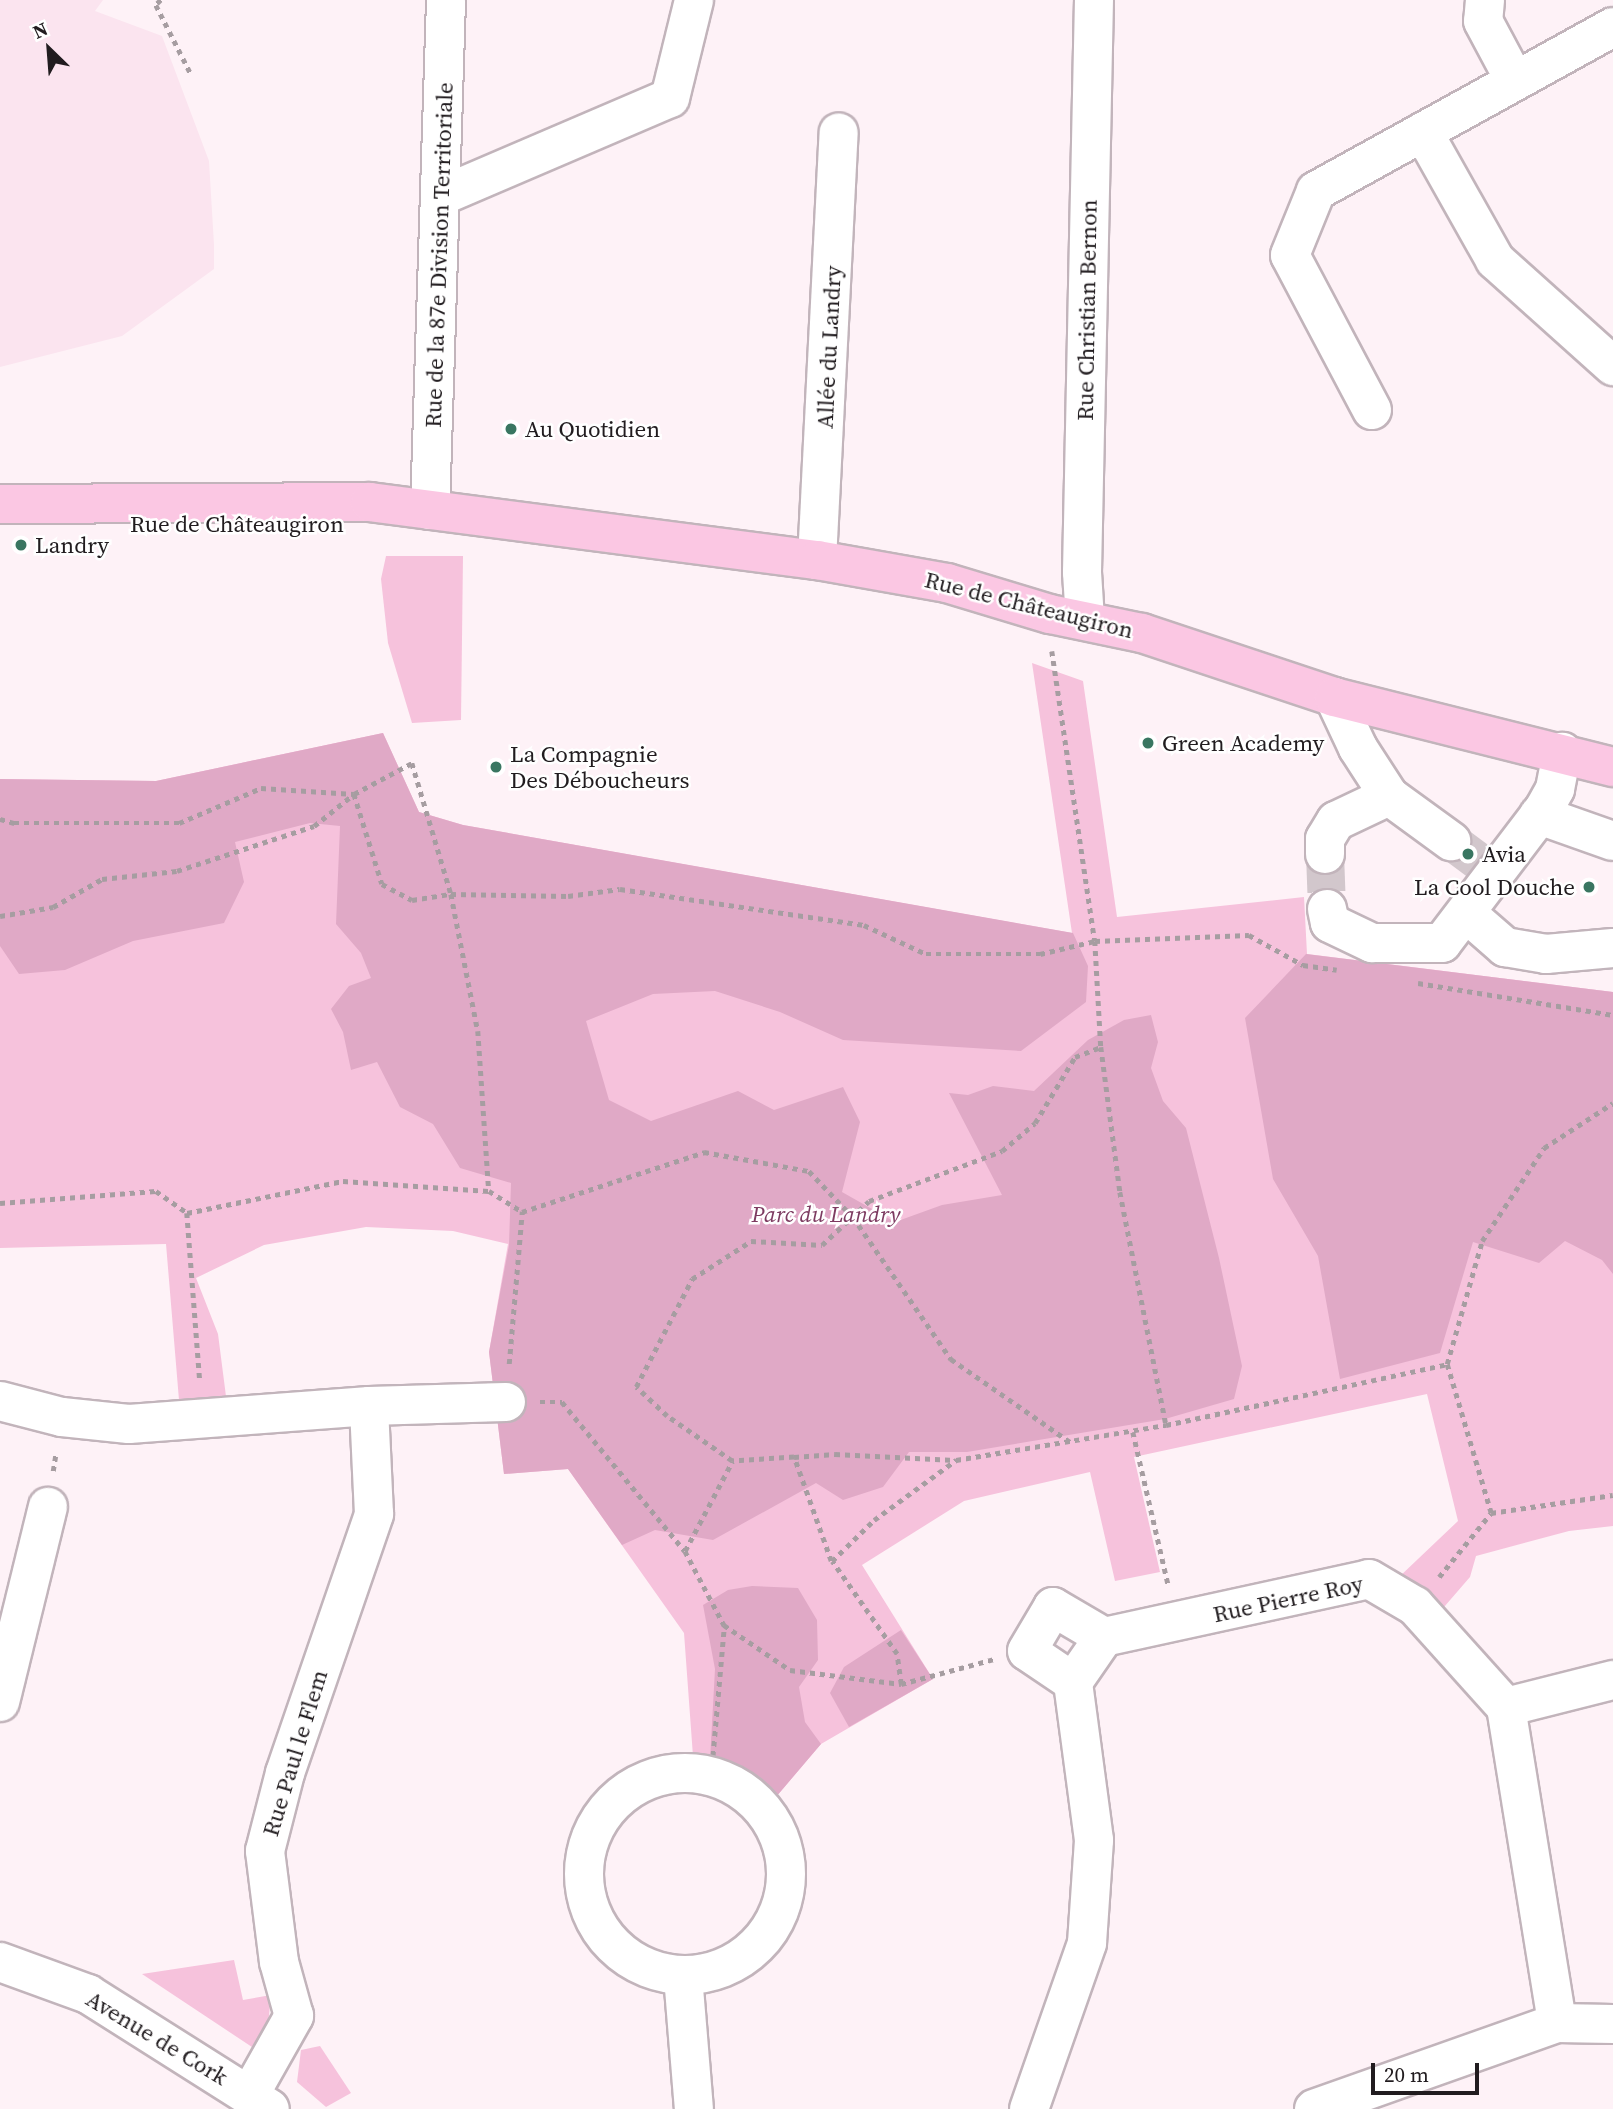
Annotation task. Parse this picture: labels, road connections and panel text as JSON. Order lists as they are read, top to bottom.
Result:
{
  "streets": {
    "main road": ["Rue de Châteaugiron"],
    "street": [
      "Rue de la 87e Division Territoriale",
      "Rue Christian Bernon",
      "Allée du Landry",
      "Rue Pierre Roy",
      "Rue Paul le Flem",
      "Avenue de Cork"
    ]
  },
  "crossings": [
    ["Rue de la 87e Division Territoriale", "Rue de Châteaugiron"],
    ["Rue Christian Bernon", "Rue de Châteaugiron"],
    ["Allée du Landry", "Rue de Châteaugiron"],
    ["Rue Paul le Flem", "Avenue de Cork"]
  ],
  "parks": ["Parc du Landry"],
  "places": [
    "Au Quotidien",
    "Landry",
    "Green Academy",
    "La Compagnie Des Déboucheurs",
    "Avia",
    "La Cool Douche"
  ],
  "scale_bar": "20 m",
  "north": "top left"
}
